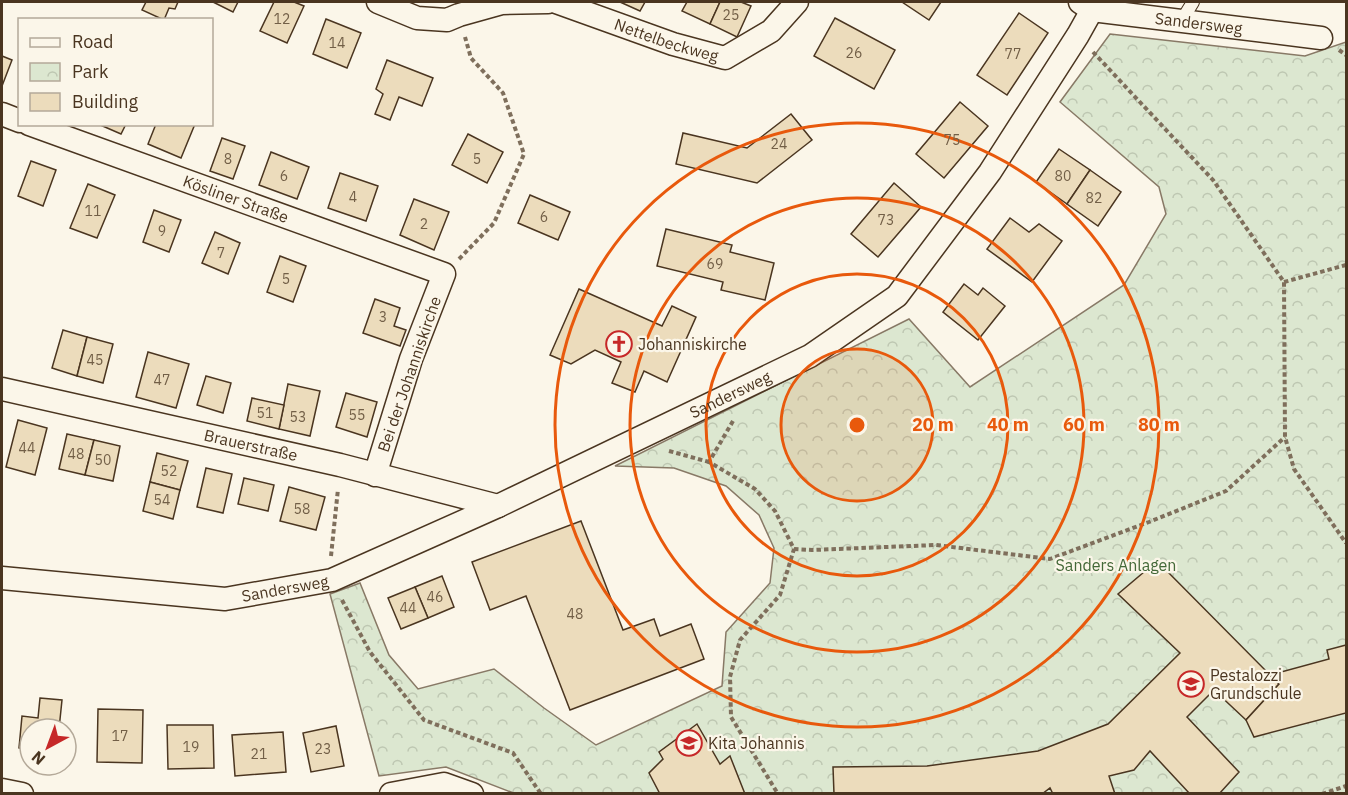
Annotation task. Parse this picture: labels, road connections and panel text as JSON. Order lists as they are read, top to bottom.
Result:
{
  "streets": {
    "street": [
      "Sandersweg",
      "Nettelbeckweg",
      "Kösliner Straße",
      "Bei der Johanniskirche",
      "Brauerstraße"
    ]
  },
  "crossings": [
    ["Sandersweg", "Brauerstraße"],
    ["Kösliner Straße", "Bei der Johanniskirche"],
    ["Bei der Johanniskirche", "Brauerstraße"]
  ],
  "parks": ["Sanders Anlagen"],
  "places": {
    "church": ["Johanniskirche"],
    "school or university": ["Pestalozzi Grundschule", "Kita Johannis"]
  },
  "house_numbers": [
    "25",
    "12",
    "14",
    "26",
    "77",
    "75",
    "24",
    "8",
    "5",
    "6",
    "80",
    "4",
    "82",
    "11",
    "6",
    "73",
    "2",
    "9",
    "7",
    "69",
    "5",
    "3",
    "45",
    "47",
    "51",
    "55",
    "53",
    "44",
    "48",
    "50",
    "52",
    "54",
    "58",
    "46",
    "44",
    "48",
    "17",
    "19",
    "23",
    "21"
  ],
  "legend": ["Road", "Park", "Building"],
  "north": "bottom left",
  "rings": [
    "20 m",
    "40 m",
    "60 m",
    "80 m"
  ]
}
